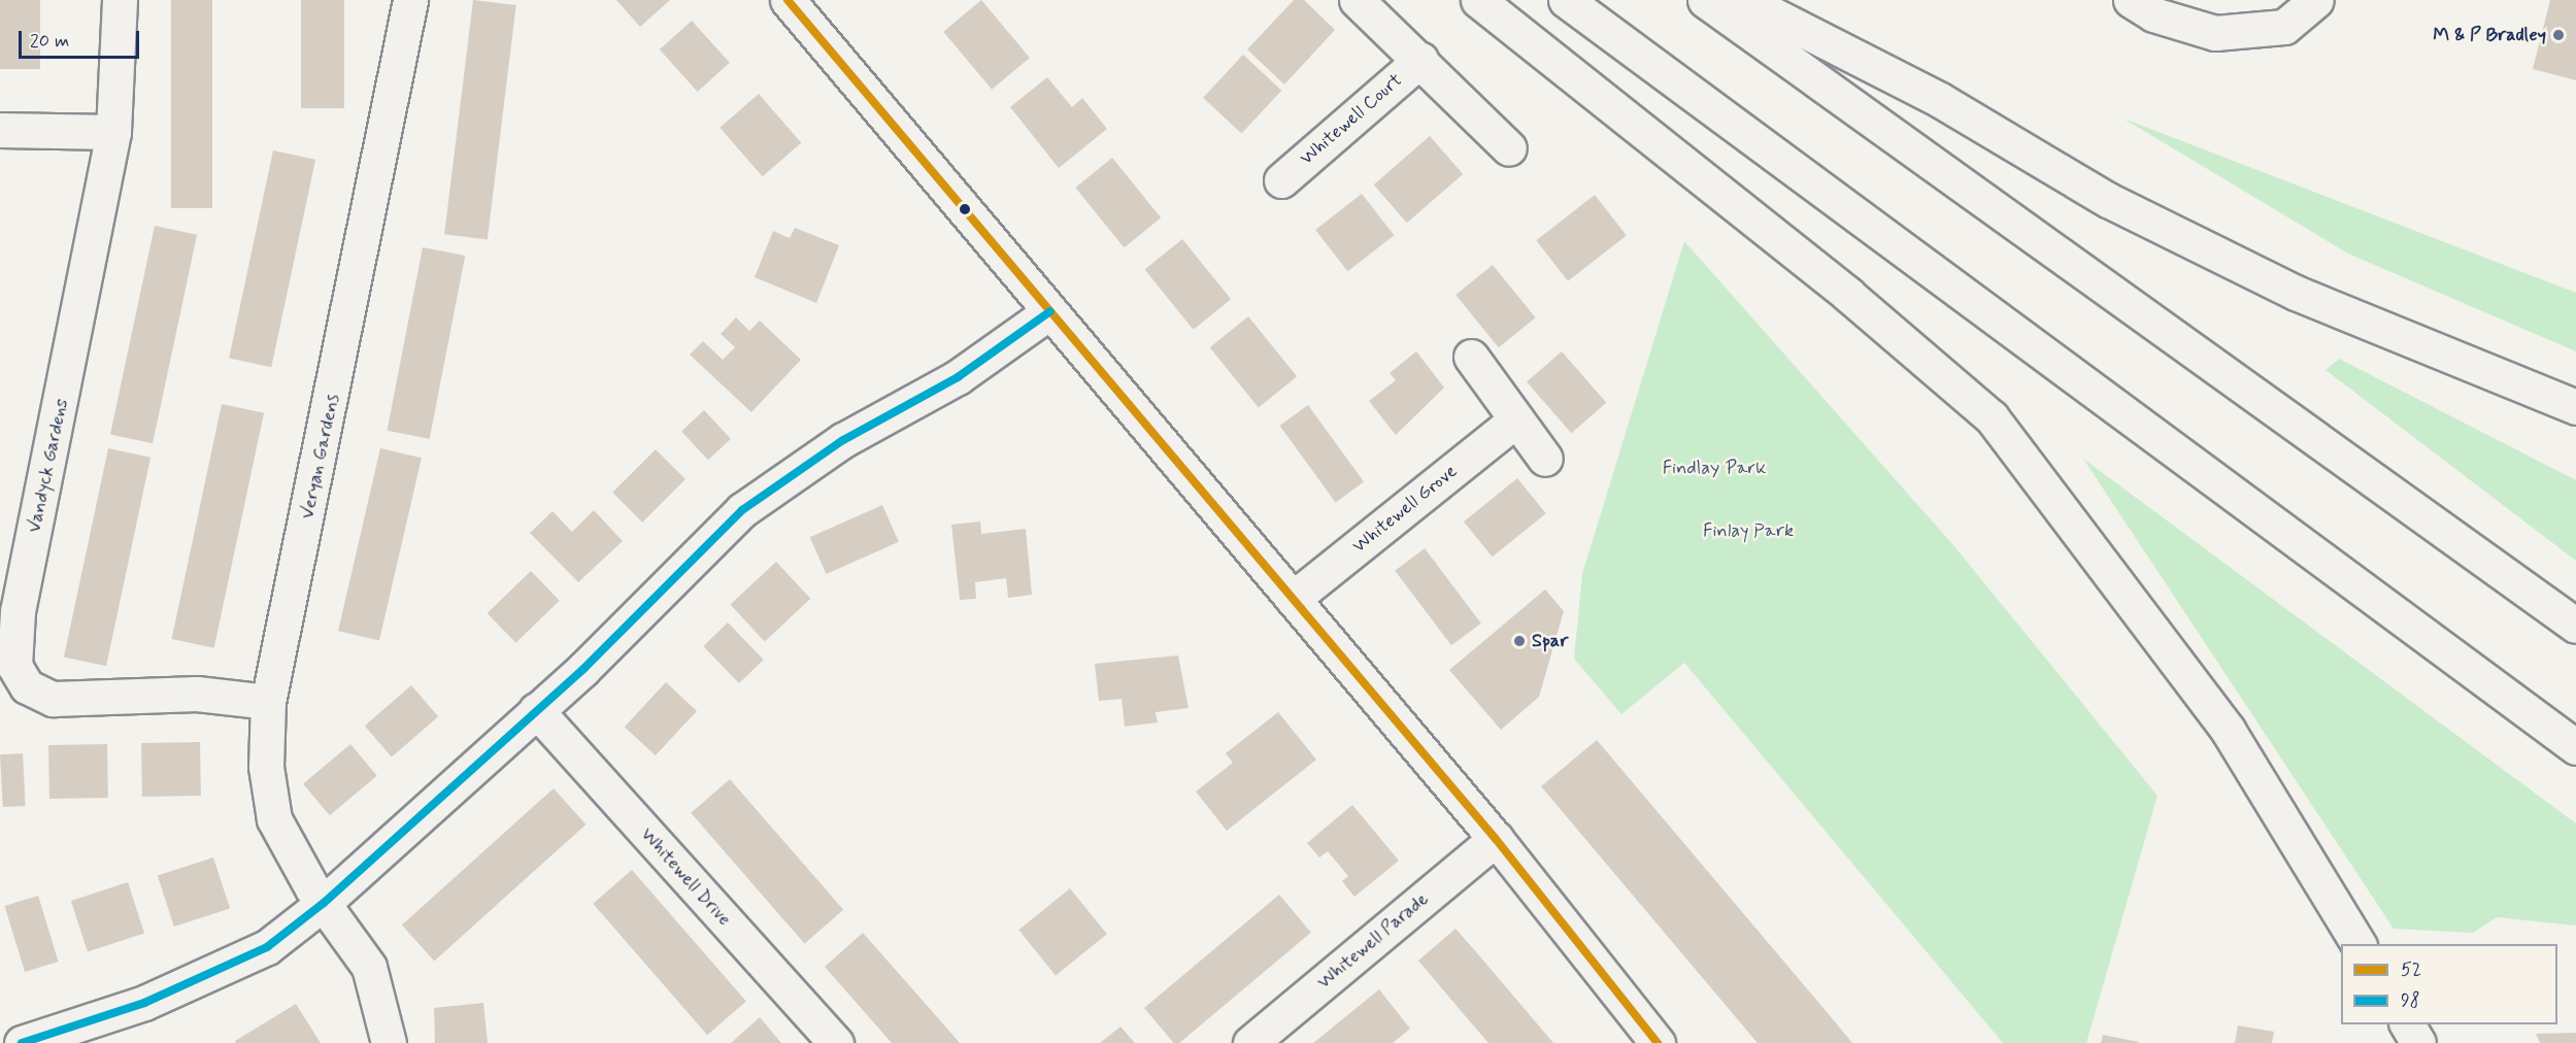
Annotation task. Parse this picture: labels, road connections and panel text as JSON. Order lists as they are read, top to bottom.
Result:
{
  "streets": {
    "main road": [
      "Whitewell Court",
      "Veryan Gardens",
      "Vandyck Gardens",
      "Whitewell Grove",
      "Whitewell Drive",
      "Whitewell Parade"
    ]
  },
  "crossings": [
    ["Veryan Gardens", "Vandyck Gardens"]
  ],
  "parks": ["Findlay Park", "Finlay Park"],
  "places": ["M & P Bradley", "Spar"],
  "lines": ["transit line 52", "transit line 98"],
  "legend": ["52", "98"],
  "scale_bar": "20 m"
}
